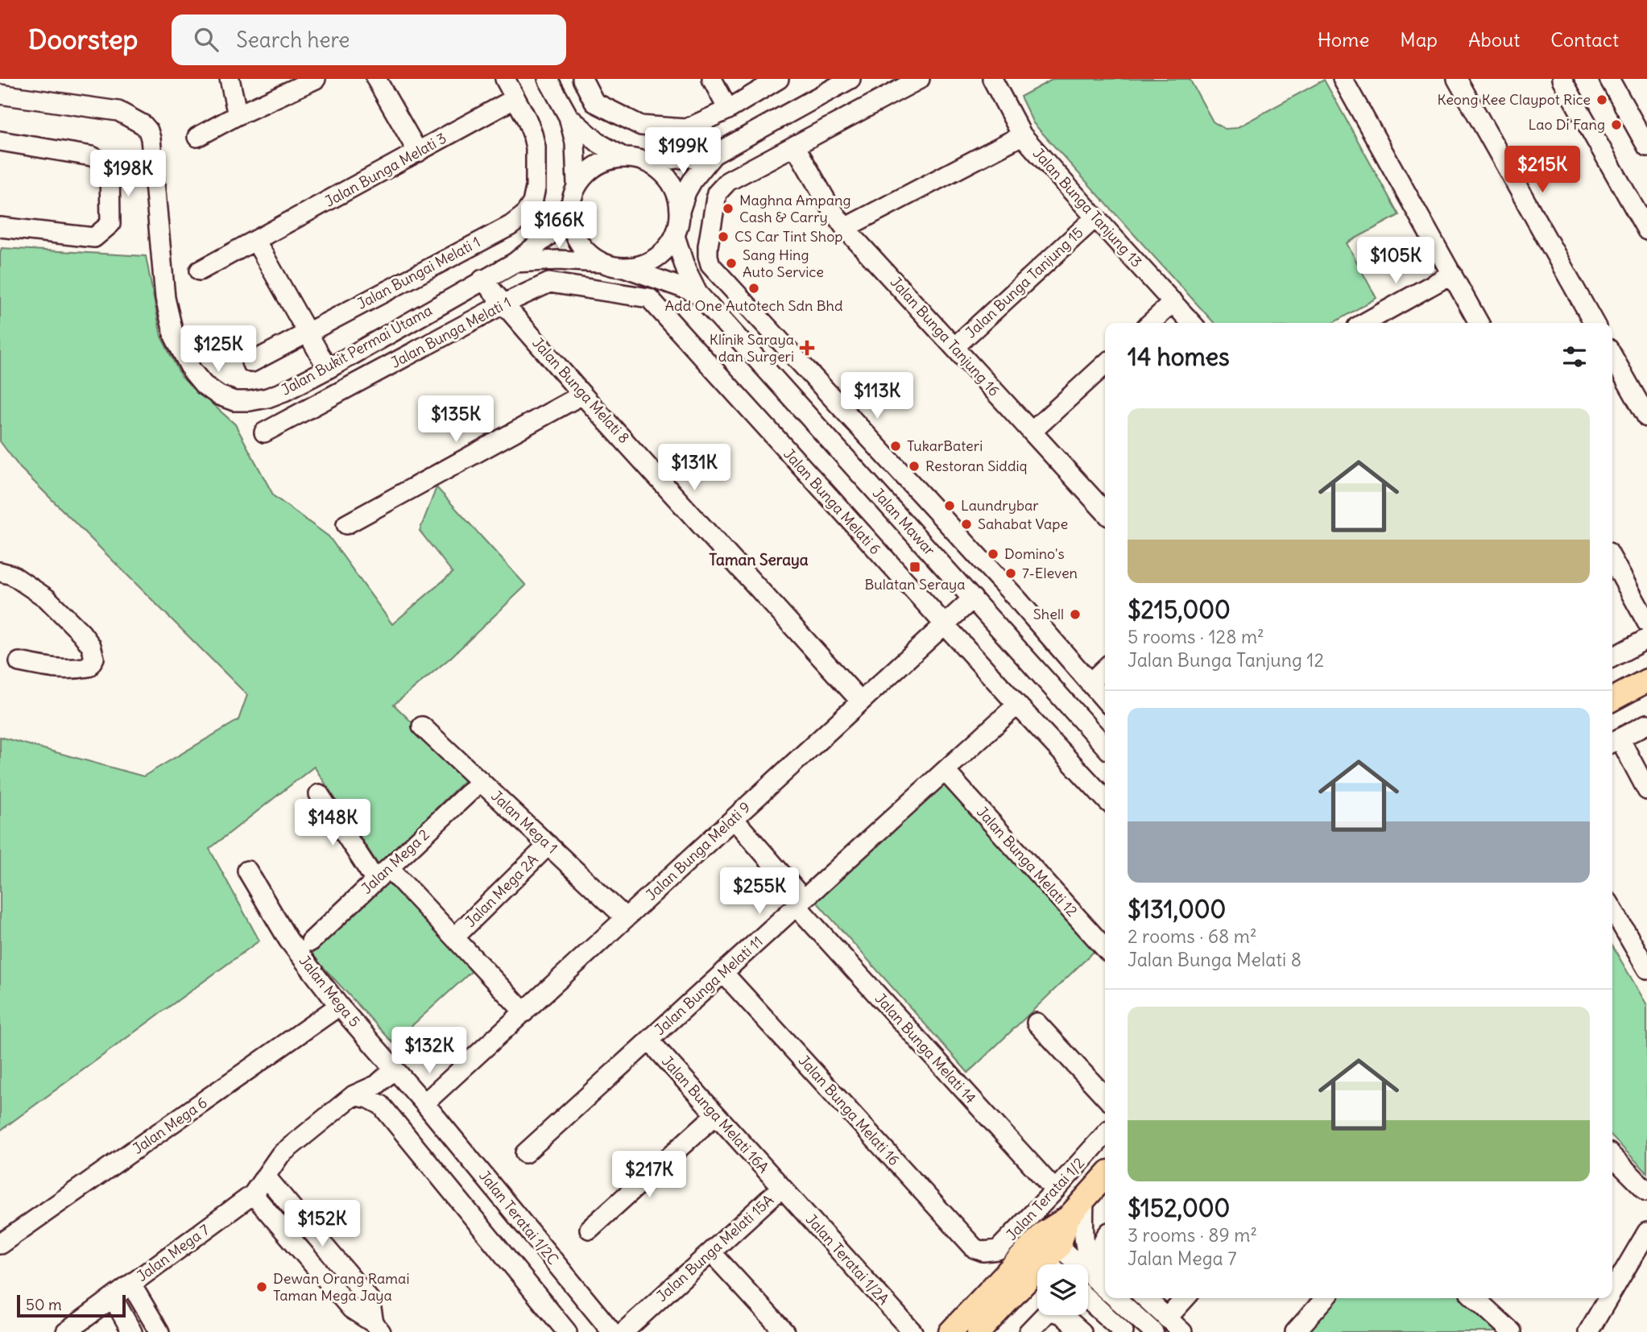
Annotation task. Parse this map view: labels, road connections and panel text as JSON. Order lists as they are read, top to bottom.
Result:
{
  "streets": {
    "main road": ["Jalan Teratai 1/2"],
    "street": [
      "Jalan Bunga Melati 3",
      "Jalan Bunga Tanjung 13",
      "Jalan Bungai Melati 1",
      "Jalan Bunga Tanjung 15",
      "Jalan Bunga Melati 1",
      "Jalan Bunga Tanjung 16",
      "Jalan Bukit Permai Utama",
      "Jalan Bunga Melati 8",
      "Jalan Bunga Melati 6",
      "Jalan Mawar",
      "Jalan Mega 1",
      "Jalan Bunga Melati 9",
      "Jalan Mega 2",
      "Jalan Bunga Melati 12",
      "Jalan Mega 2A",
      "Jalan Bunga Melati 11",
      "Jalan Mega 5",
      "Jalan Bunga Melati 14",
      "Jalan Bunga Melati 16",
      "Jalan Bunga Melati 16A",
      "Jalan Mega 6",
      "Jalan Teratai 1/2C",
      "Jalan Bunga Melati 15A",
      "Jalan Mega 7",
      "Jalan Teratai 1/2A"
    ]
  },
  "crossings": [
    ["Jalan Bunga Melati 3", "Jalan Bungai Melati 1"],
    ["Jalan Bunga Tanjung 13", "Jalan Bunga Tanjung 15"],
    ["Jalan Bunga Tanjung 15", "Jalan Bunga Tanjung 16"],
    ["Jalan Bunga Melati 1", "Jalan Bunga Melati 8"],
    ["Jalan Bunga Melati 1", "Jalan Bunga Melati 6"],
    ["Jalan Bukit Permai Utama", "Jalan Bunga Melati 8"],
    ["Jalan Bukit Permai Utama", "Jalan Mawar"],
    ["Jalan Bunga Melati 8", "Jalan Bunga Melati 9"],
    ["Jalan Bunga Melati 6", "Jalan Bunga Melati 9"],
    ["Jalan Bunga Melati 6", "Jalan Bunga Melati 11"],
    ["Jalan Mawar", "Jalan Bunga Melati 9"],
    ["Jalan Mega 1", "Jalan Bunga Melati 9"],
    ["Jalan Mega 1", "Jalan Mega 2"],
    ["Jalan Mega 1", "Jalan Mega 2A"],
    ["Jalan Bunga Melati 9", "Jalan Mega 5"],
    ["Jalan Bunga Melati 9", "Jalan Bunga Melati 14"],
    ["Jalan Bunga Melati 9", "Jalan Teratai 1/2C"],
    ["Jalan Bunga Melati 12", "Jalan Bunga Melati 11"],
    ["Jalan Bunga Melati 11", "Jalan Bunga Melati 14"],
    ["Jalan Bunga Melati 11", "Jalan Bunga Melati 16"],
    ["Jalan Bunga Melati 11", "Jalan Bunga Melati 16A"],
    ["Jalan Mega 5", "Jalan Mega 6"],
    ["Jalan Mega 5", "Jalan Teratai 1/2C"],
    ["Jalan Mega 5", "Jalan Mega 7"],
    ["Jalan Bunga Melati 14", "Jalan Teratai 1/2"],
    ["Jalan Bunga Melati 16", "Jalan Teratai 1/2"],
    ["Jalan Bunga Melati 16A", "Jalan Bunga Melati 15A"],
    ["Jalan Bunga Melati 16A", "Jalan Teratai 1/2A"],
    ["Jalan Bunga Melati 15A", "Jalan Teratai 1/2A"]
  ],
  "districts": ["Taman Seraya"],
  "places": {
    "other": [
      "Keong Kee Claypot Rice",
      "Lao Di Fang",
      "Maghna Ampang Cash & Carry",
      "CS Car Tint Shop",
      "Sang Hing Auto Service",
      "Add One Autotech Sdn Bhd",
      "TukarBateri",
      "Restoran Siddiq",
      "Laundrybar",
      "Sahabat Vape",
      "Domino's",
      "7-Eleven",
      "Shell",
      "Dewan Orang Ramai Taman Mega Jaya"
    ],
    "health": ["Klinik Saraya dan Surgeri"],
    "transit": ["Bulatan Seraya"]
  },
  "scale_bar": "50 m",
  "page": {
    "header": "Doorstep",
    "search": "Search here",
    "nav": [
      "Home",
      "Map",
      "About",
      "Contact"
    ],
    "price": [
      "$199K",
      "$215K",
      "$198K",
      "$166K",
      "$105K",
      "$125K",
      "$113K",
      "$135K",
      "$131K",
      "$148K",
      "$255K",
      "$132K",
      "$217K",
      "$152K"
    ],
    "heading": "14 homes",
    "list": [
      {
        "name": "$215,000",
        "note": "5 rooms · 128 m² · Jalan Bunga Tanjung 12"
      },
      {
        "name": "$131,000",
        "note": "2 rooms · 68 m² · Jalan Bunga Melati 8"
      },
      {
        "name": "$152,000",
        "note": "3 rooms · 89 m² · Jalan Mega 7"
      }
    ],
    "scale": "50 m"
  }
}
